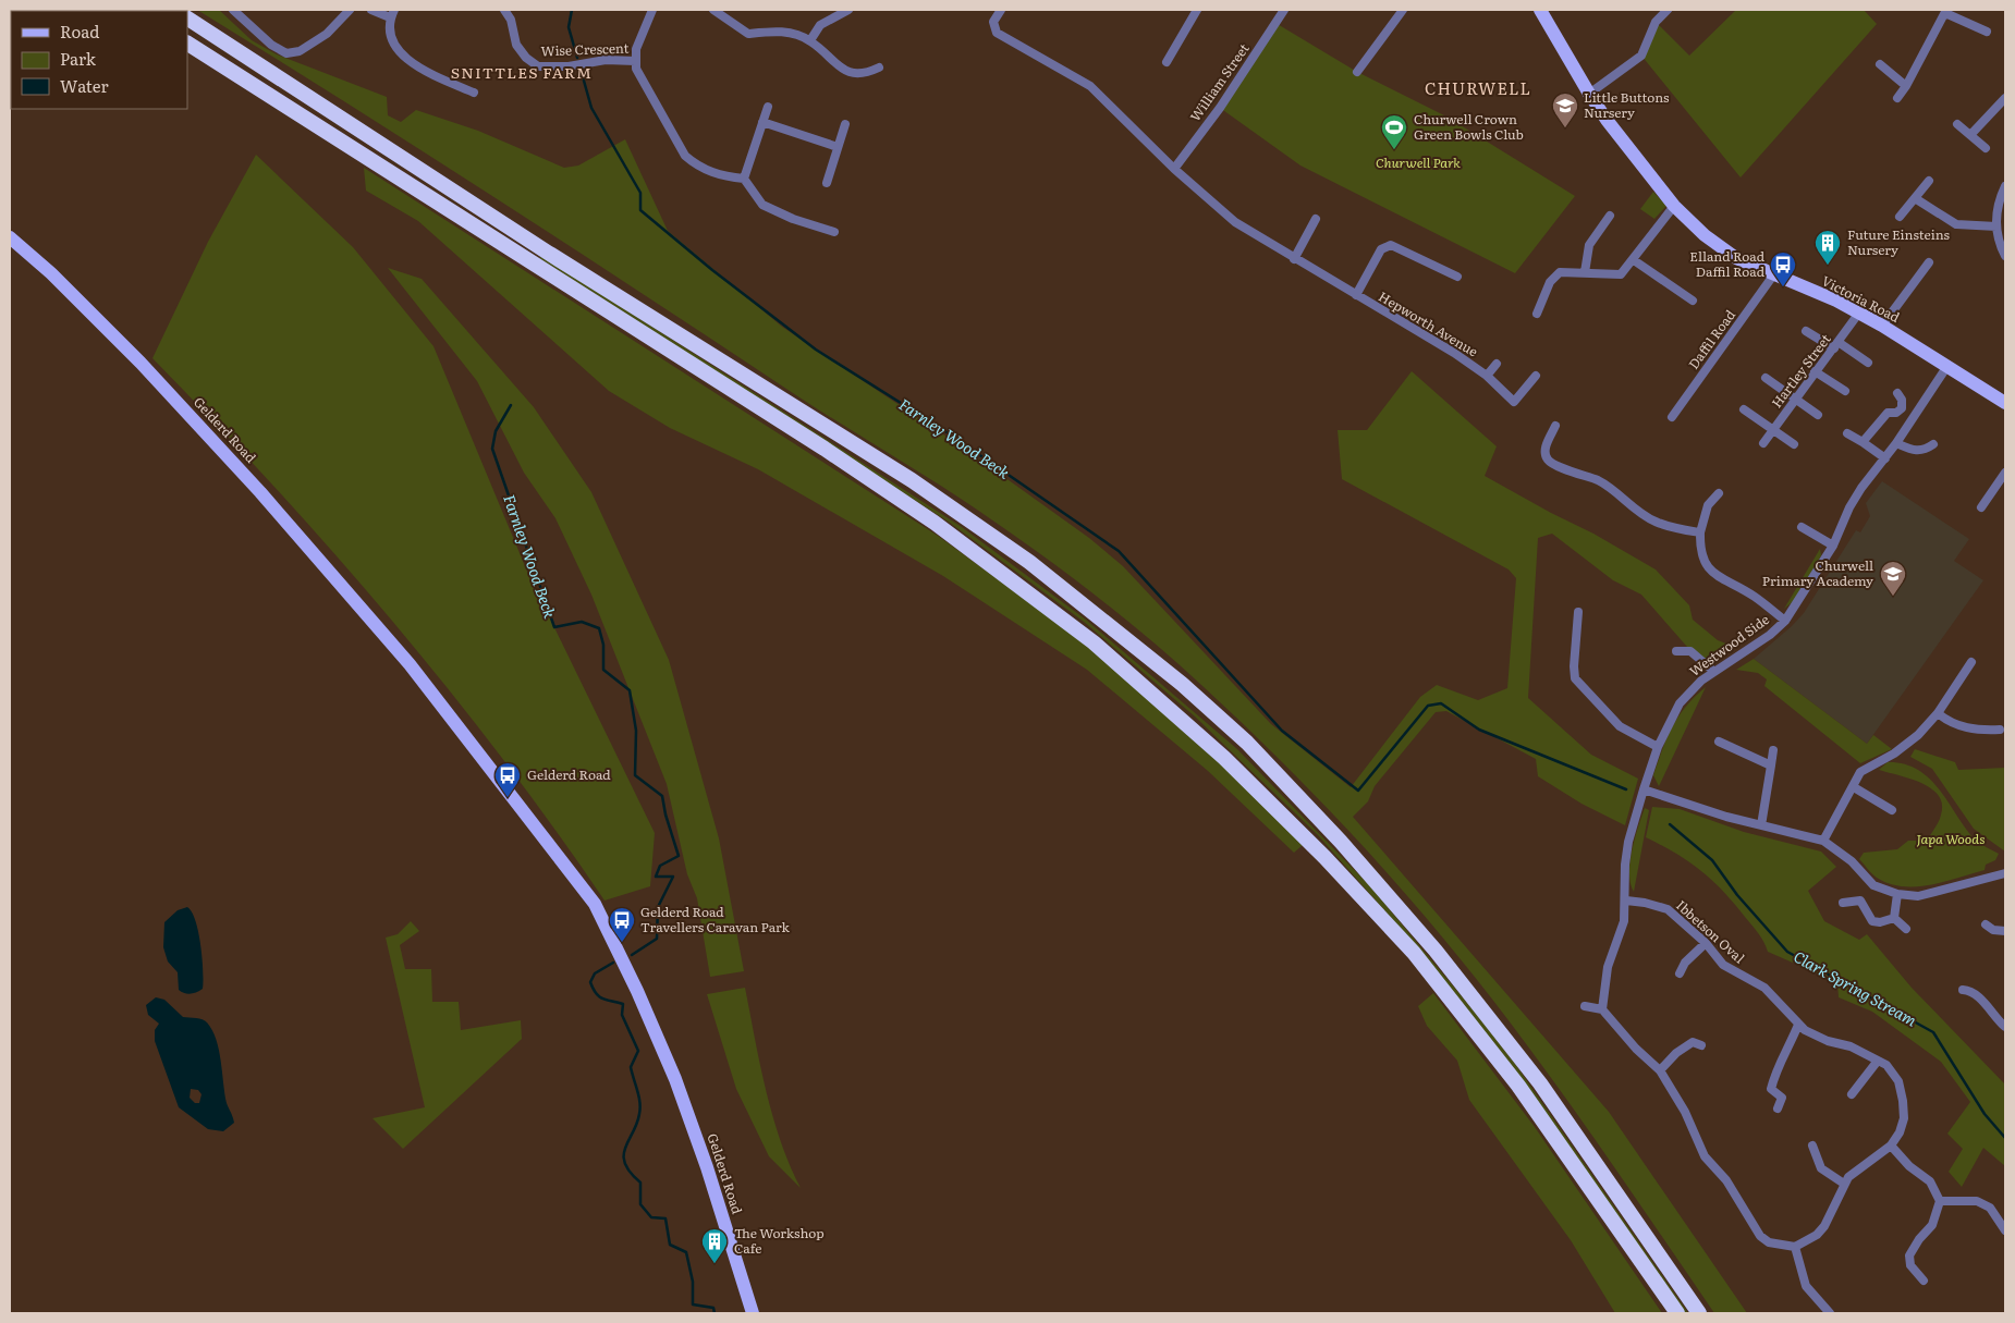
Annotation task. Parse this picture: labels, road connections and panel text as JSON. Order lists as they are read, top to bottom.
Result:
{
  "streets": {
    "main road": ["Victoria Road", "Gelderd Road"],
    "street": [
      "Wise Crescent",
      "William Street",
      "Hepworth Avenue",
      "Daffil Road",
      "Hartley Street",
      "Westwood Side",
      "Ibbetson Oval"
    ]
  },
  "crossings": [
    ["William Street", "Hepworth Avenue"],
    ["Victoria Road", "Daffil Road"],
    ["Victoria Road", "Hartley Street"],
    ["Victoria Road", "Westwood Side"]
  ],
  "districts": ["SNITTLES FARM", "CHURWELL"],
  "water": ["Farnley Wood Beck", "Clark Spring Stream"],
  "parks": ["Churwell Park", "Japa Woods"],
  "places": {
    "school or university": ["Little Buttons Nursery", "Churwell Primary Academy"],
    "sports": ["Churwell Crown Green Bowls Club"],
    "building": ["Future Einsteins Nursery", "The Workshop Cafe"],
    "bus stop": ["Elland Road Daffil Road", "Gelderd Road", "Gelderd Road Travellers Caravan Park"]
  },
  "legend": ["Road", "Park", "Water"]
}
